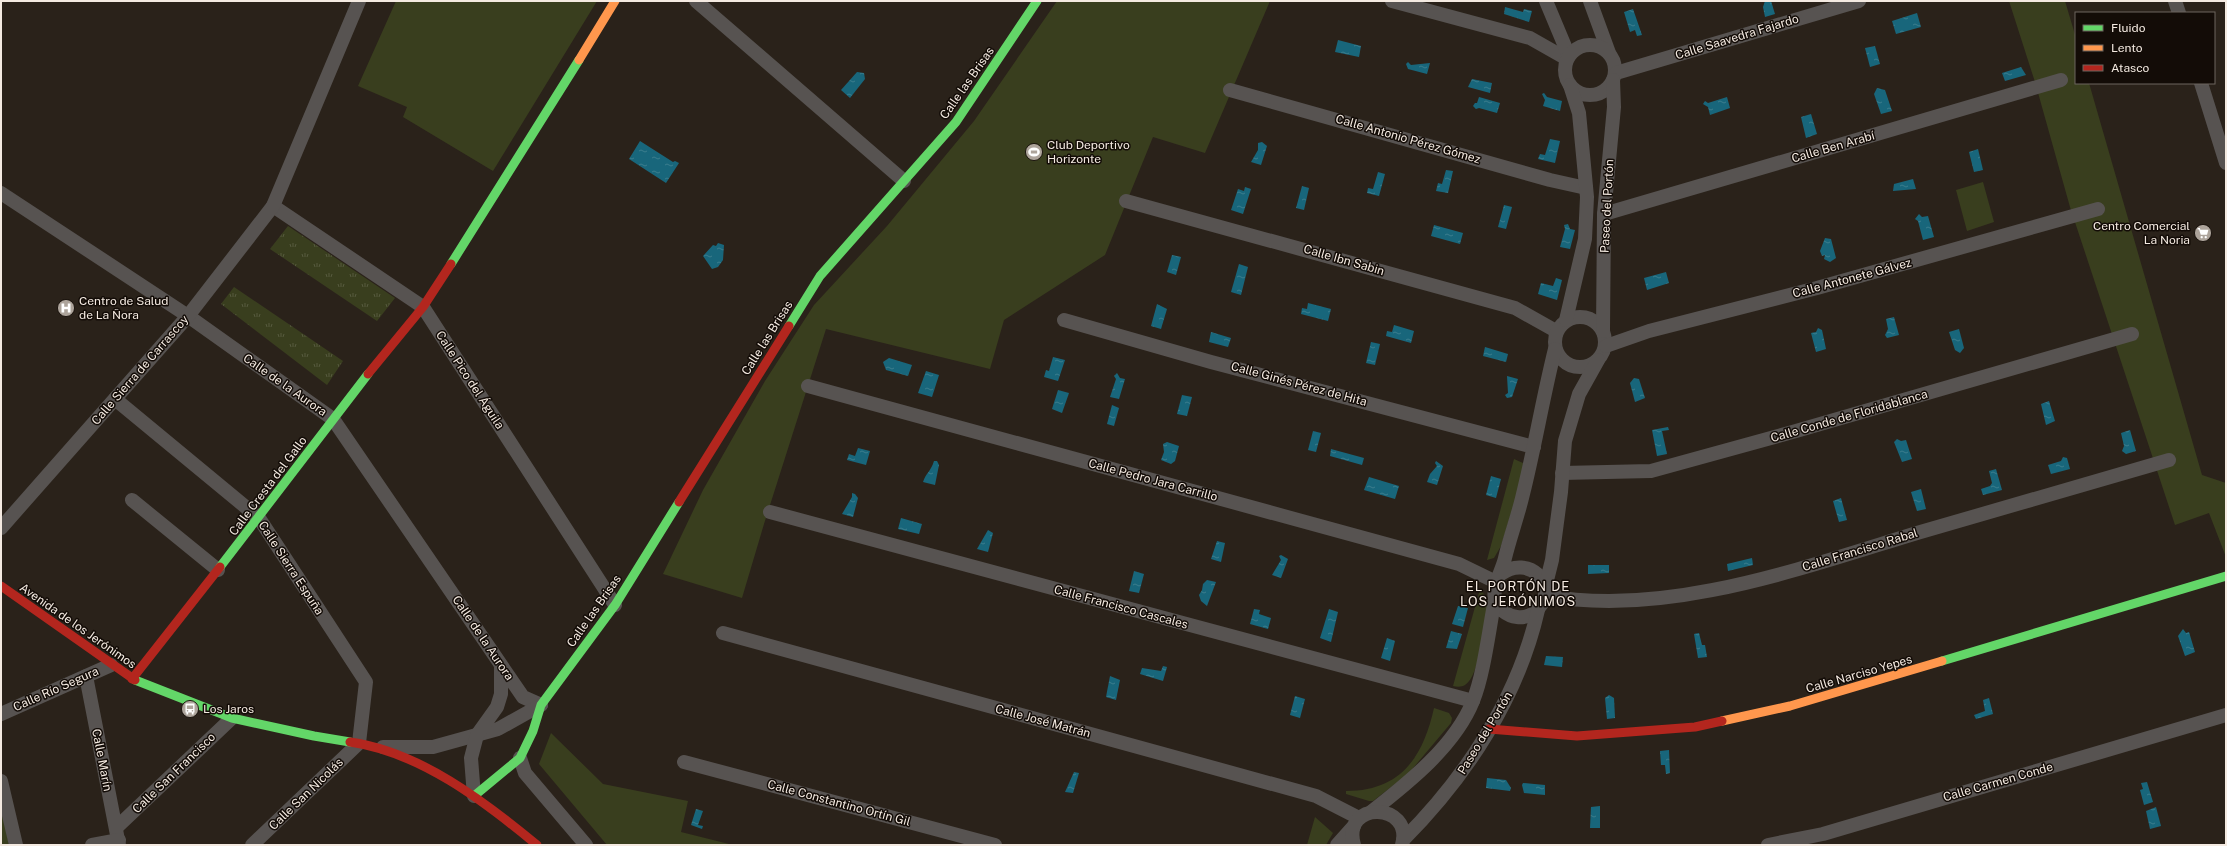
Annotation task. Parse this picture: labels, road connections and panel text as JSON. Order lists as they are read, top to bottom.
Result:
{
  "streets": {
    "street": [
      "Calle Saavedra Fajardo",
      "Calle las Brisas",
      "Calle Antonio Pérez Gómez",
      "Calle Ben Arabí",
      "Paseo del Portón",
      "Calle Ibn Sabin",
      "Calle Antonete Gálvez",
      "Calle Sierra de Carrascoy",
      "Calle Pico del Águila",
      "Calle Ginés Pérez de Hita",
      "Calle de la Aurora",
      "Calle Conde de Floridablanca",
      "Calle Pedro Jara Carrillo",
      "Calle Cresta del Gallo",
      "Calle Francisco Rabal",
      "Calle Sierra Espuña",
      "Calle Francisco Cascales",
      "Avenida de los Jerónimos",
      "Calle Narciso Yepes",
      "Calle Río Segura",
      "Calle José Matrán",
      "Calle Marín",
      "Calle San Francisco",
      "Calle Carmen Conde",
      "Calle San Nicolás",
      "Calle Constantino Ortín Gil"
    ]
  },
  "crossings": [
    ["Calle Saavedra Fajardo", "Paseo del Portón"],
    ["Calle las Brisas", "Calle Pico del Águila"],
    ["Calle las Brisas", "Calle de la Aurora"],
    ["Calle Antonio Pérez Gómez", "Paseo del Portón"],
    ["Calle Ben Arabí", "Paseo del Portón"],
    ["Paseo del Portón", "Calle Ibn Sabin"],
    ["Paseo del Portón", "Calle Antonete Gálvez"],
    ["Paseo del Portón", "Calle Pedro Jara Carrillo"],
    ["Paseo del Portón", "Calle Francisco Rabal"],
    ["Paseo del Portón", "Calle Narciso Yepes"],
    ["Paseo del Portón", "Calle José Matrán"],
    ["Calle Ibn Sabin", "Calle Antonete Gálvez"],
    ["Calle Sierra de Carrascoy", "Calle Pico del Águila"],
    ["Calle Sierra de Carrascoy", "Calle de la Aurora"],
    ["Calle Sierra de Carrascoy", "Calle Sierra Espuña"],
    ["Calle Pico del Águila", "Calle Cresta del Gallo"],
    ["Calle de la Aurora", "Calle Cresta del Gallo"],
    ["Calle Pedro Jara Carrillo", "Calle Francisco Rabal"],
    ["Calle Cresta del Gallo", "Calle Sierra Espuña"],
    ["Calle Cresta del Gallo", "Avenida de los Jerónimos"],
    ["Calle Sierra Espuña", "Avenida de los Jerónimos"],
    ["Calle Sierra Espuña", "Calle San Nicolás"],
    ["Avenida de los Jerónimos", "Calle Río Segura"],
    ["Avenida de los Jerónimos", "Calle San Francisco"],
    ["Avenida de los Jerónimos", "Calle San Nicolás"],
    ["Calle Río Segura", "Calle Marín"],
    ["Calle Marín", "Calle San Francisco"]
  ],
  "districts": ["EL PORTÓN DE LOS JERÓNIMOS"],
  "places": {
    "sports": ["Club Deportivo Horizonte"],
    "supermarket": ["Centro Comercial La Noria"],
    "hospital": ["Centro de Salud de La Ñora"],
    "bus stop": ["Los Jaros"]
  },
  "legend": ["Fluido", "Lento", "Atasco"]
}
